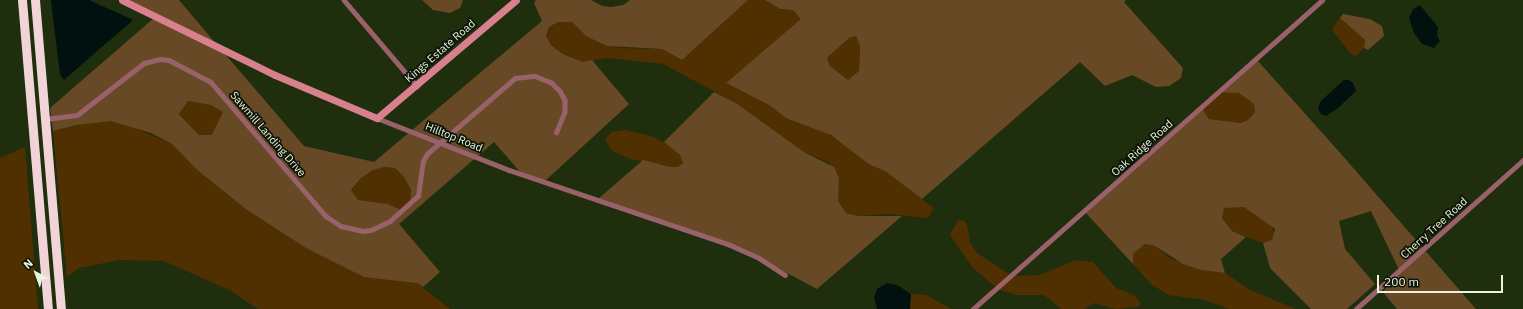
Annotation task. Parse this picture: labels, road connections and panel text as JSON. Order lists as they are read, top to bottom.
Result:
{
  "streets": {
    "street": [
      "Kings Estate Road",
      "Sawmill Landing Drive",
      "Hilltop Road",
      "Oak Ridge Road",
      "Cherry Tree Road"
    ]
  },
  "crossings": [
    ["Kings Estate Road", "Hilltop Road"],
    ["Sawmill Landing Drive", "Hilltop Road"]
  ],
  "scale_bar": "200 m",
  "north": "top left"
}
